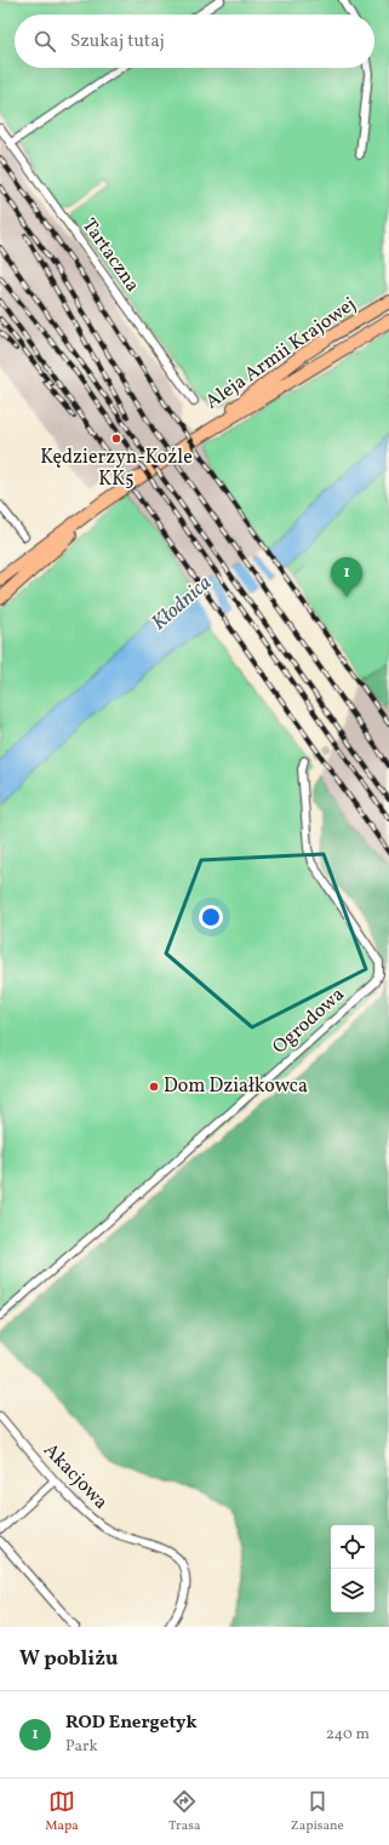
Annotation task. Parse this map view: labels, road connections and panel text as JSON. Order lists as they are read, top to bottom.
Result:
{
  "streets": {
    "main road": ["Aleja Armii Krajowej"],
    "street": ["Tartaczna", "Ogrodowa", "Akacjowa"]
  },
  "water": ["Kłodnica"],
  "places": ["Kędzierzyn-Koźle KK5", "Dom Działkowca"],
  "page": {
    "search": "Szukaj tutaj",
    "pins": "1",
    "heading": "W pobliżu",
    "list": [
      {
        "mark": "1",
        "name": "ROD Energetyk",
        "note": "Park",
        "value": "240 m"
      }
    ],
    "nav": ["Mapa", "Trasa", "Zapisane"]
  }
}
